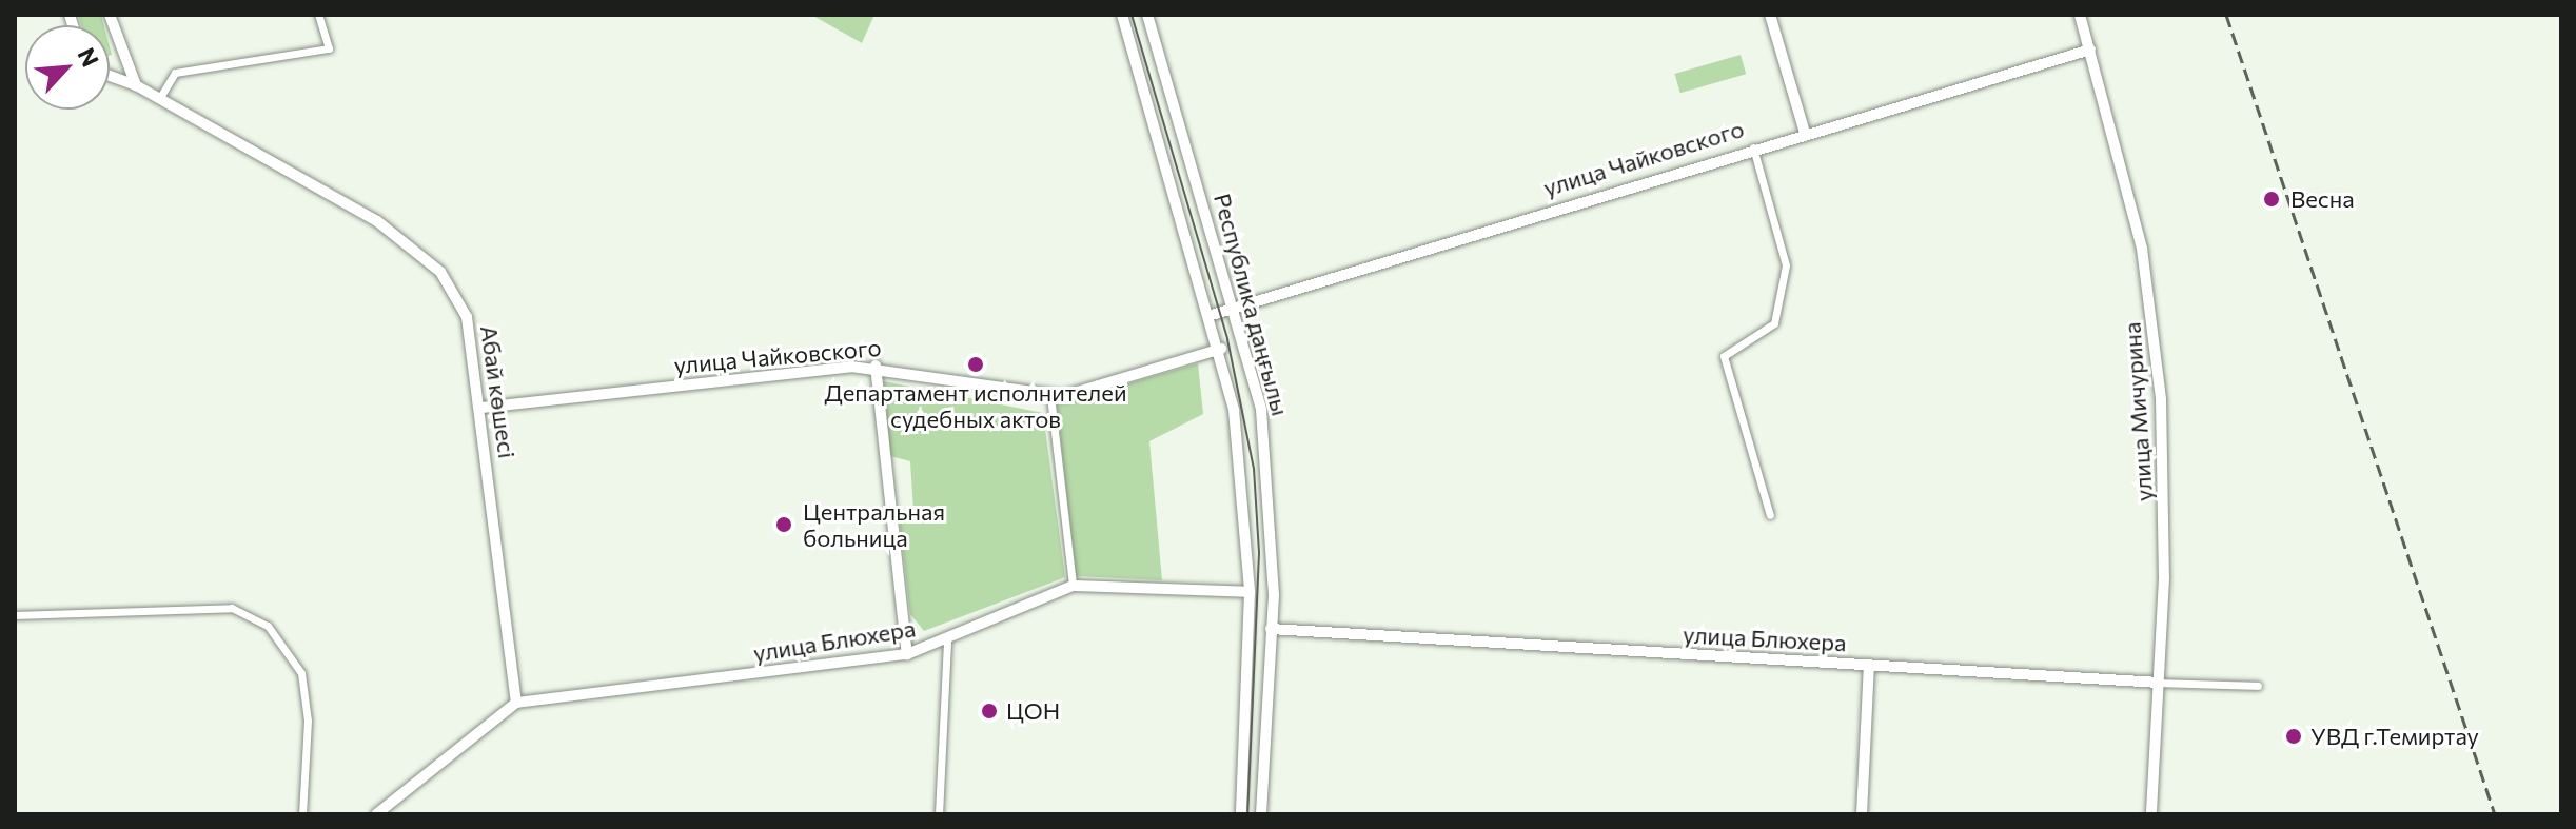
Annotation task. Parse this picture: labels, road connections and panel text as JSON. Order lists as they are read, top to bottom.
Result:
{
  "streets": {
    "street": [
      "улица Чайковского",
      "Республика даңғылы",
      "Абай көшесі",
      "улица Мичурина",
      "улица Блюхера"
    ]
  },
  "crossings": [
    ["улица Чайковского", "Республика даңғылы"],
    ["улица Чайковского", "Абай көшесі"],
    ["улица Чайковского", "улица Мичурина"],
    ["Республика даңғылы", "улица Блюхера"],
    ["Абай көшесі", "улица Блюхера"],
    ["улица Мичурина", "улица Блюхера"]
  ],
  "places": [
    "Весна",
    "Департамент исполнителей судебных актов",
    "Центральная больница",
    "ЦОН",
    "УВД г.Темиртау"
  ],
  "north": "top right"
}
